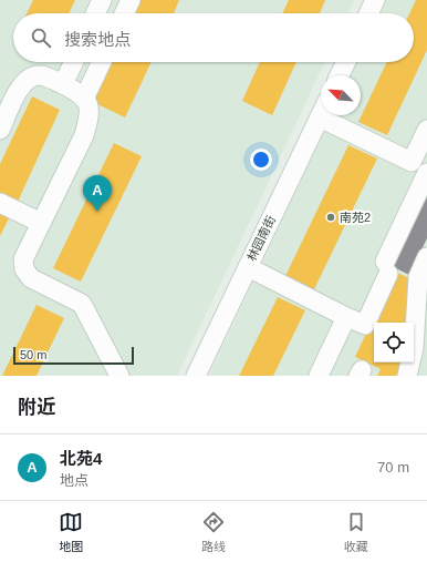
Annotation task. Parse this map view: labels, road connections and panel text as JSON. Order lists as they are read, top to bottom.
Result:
{
  "streets": {
    "street": ["林园南街"]
  },
  "places": ["南苑2"],
  "scale_bar": "50 m",
  "north": "top left",
  "page": {
    "search": "搜索地点",
    "pins": "A",
    "scale": "50 m",
    "heading": "附近",
    "list": [
      {
        "mark": "A",
        "name": "北苑4",
        "note": "地点",
        "value": "70 m"
      }
    ],
    "nav": ["地图", "路线", "收藏"]
  }
}
